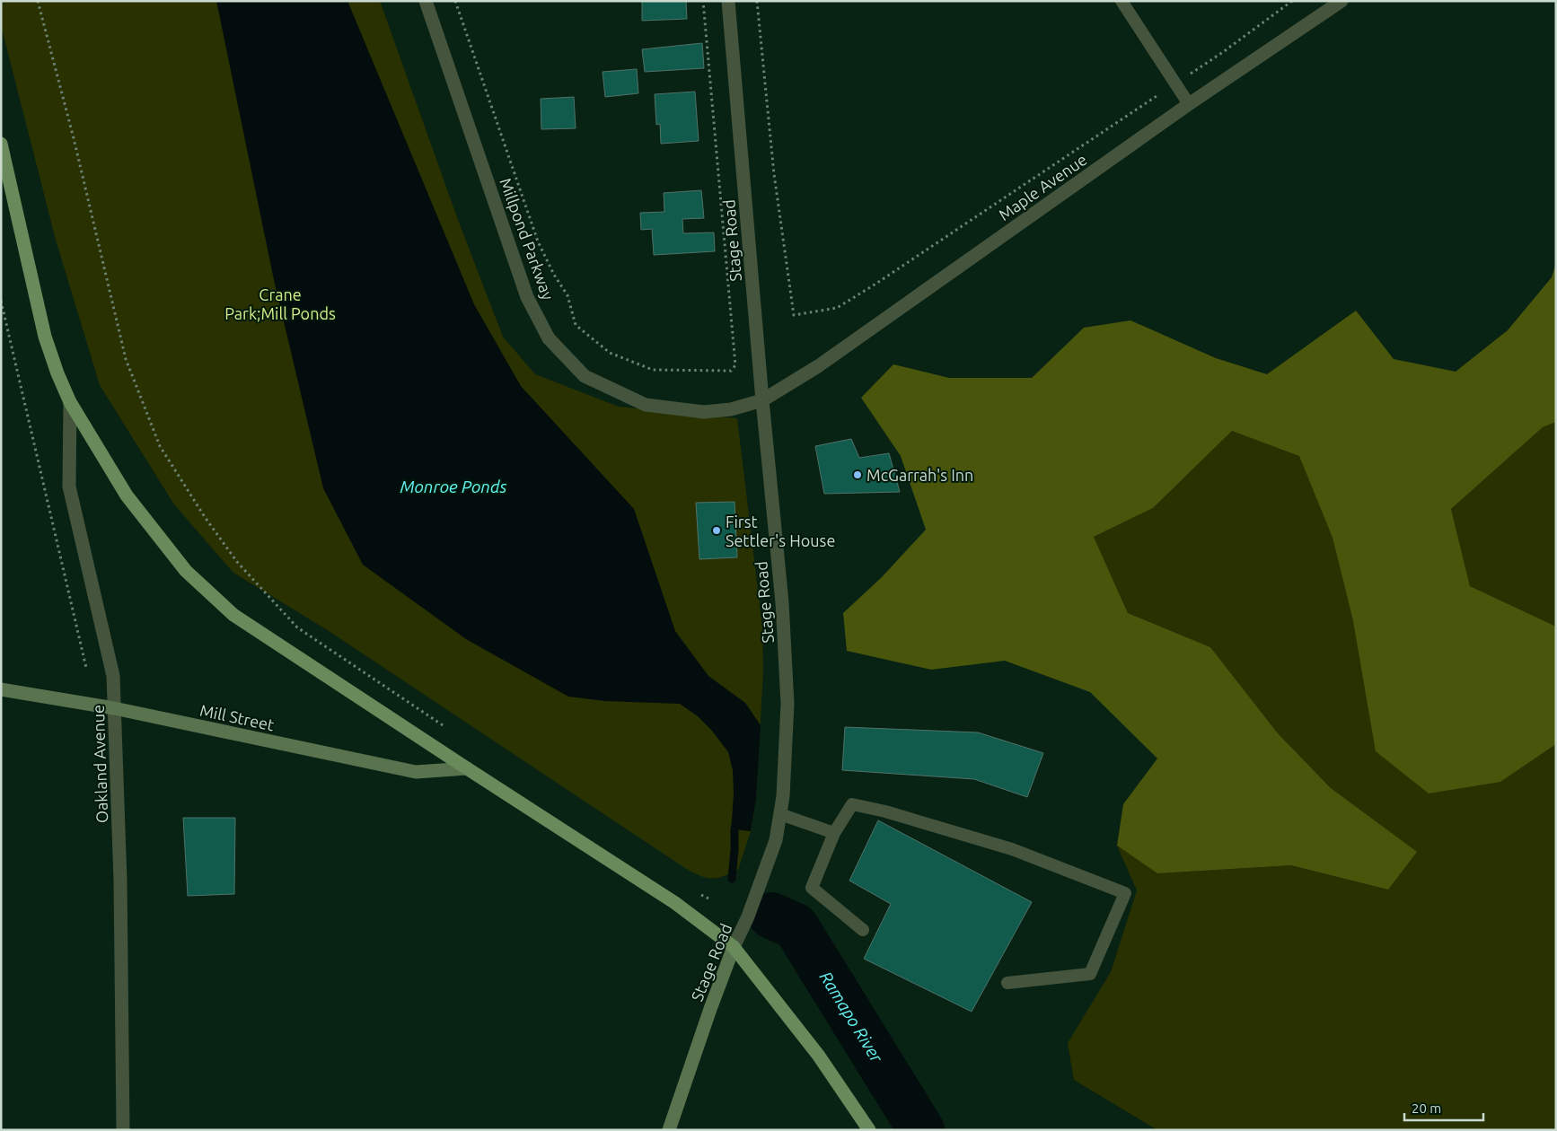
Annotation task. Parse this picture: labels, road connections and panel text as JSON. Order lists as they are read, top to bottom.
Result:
{
  "streets": {
    "street": [
      "Maple Avenue",
      "Millpond Parkway",
      "Stage Road",
      "Mill Street",
      "Oakland Avenue"
    ]
  },
  "crossings": [
    ["Maple Avenue", "Millpond Parkway"],
    ["Maple Avenue", "Stage Road"],
    ["Millpond Parkway", "Stage Road"],
    ["Mill Street", "Oakland Avenue"]
  ],
  "water": ["Monroe Ponds", "Ramapo River"],
  "parks": ["Crane Park;Mill Ponds"],
  "places": ["McGarrah's Inn", "First Settler's House"],
  "scale_bar": "20 m"
}
